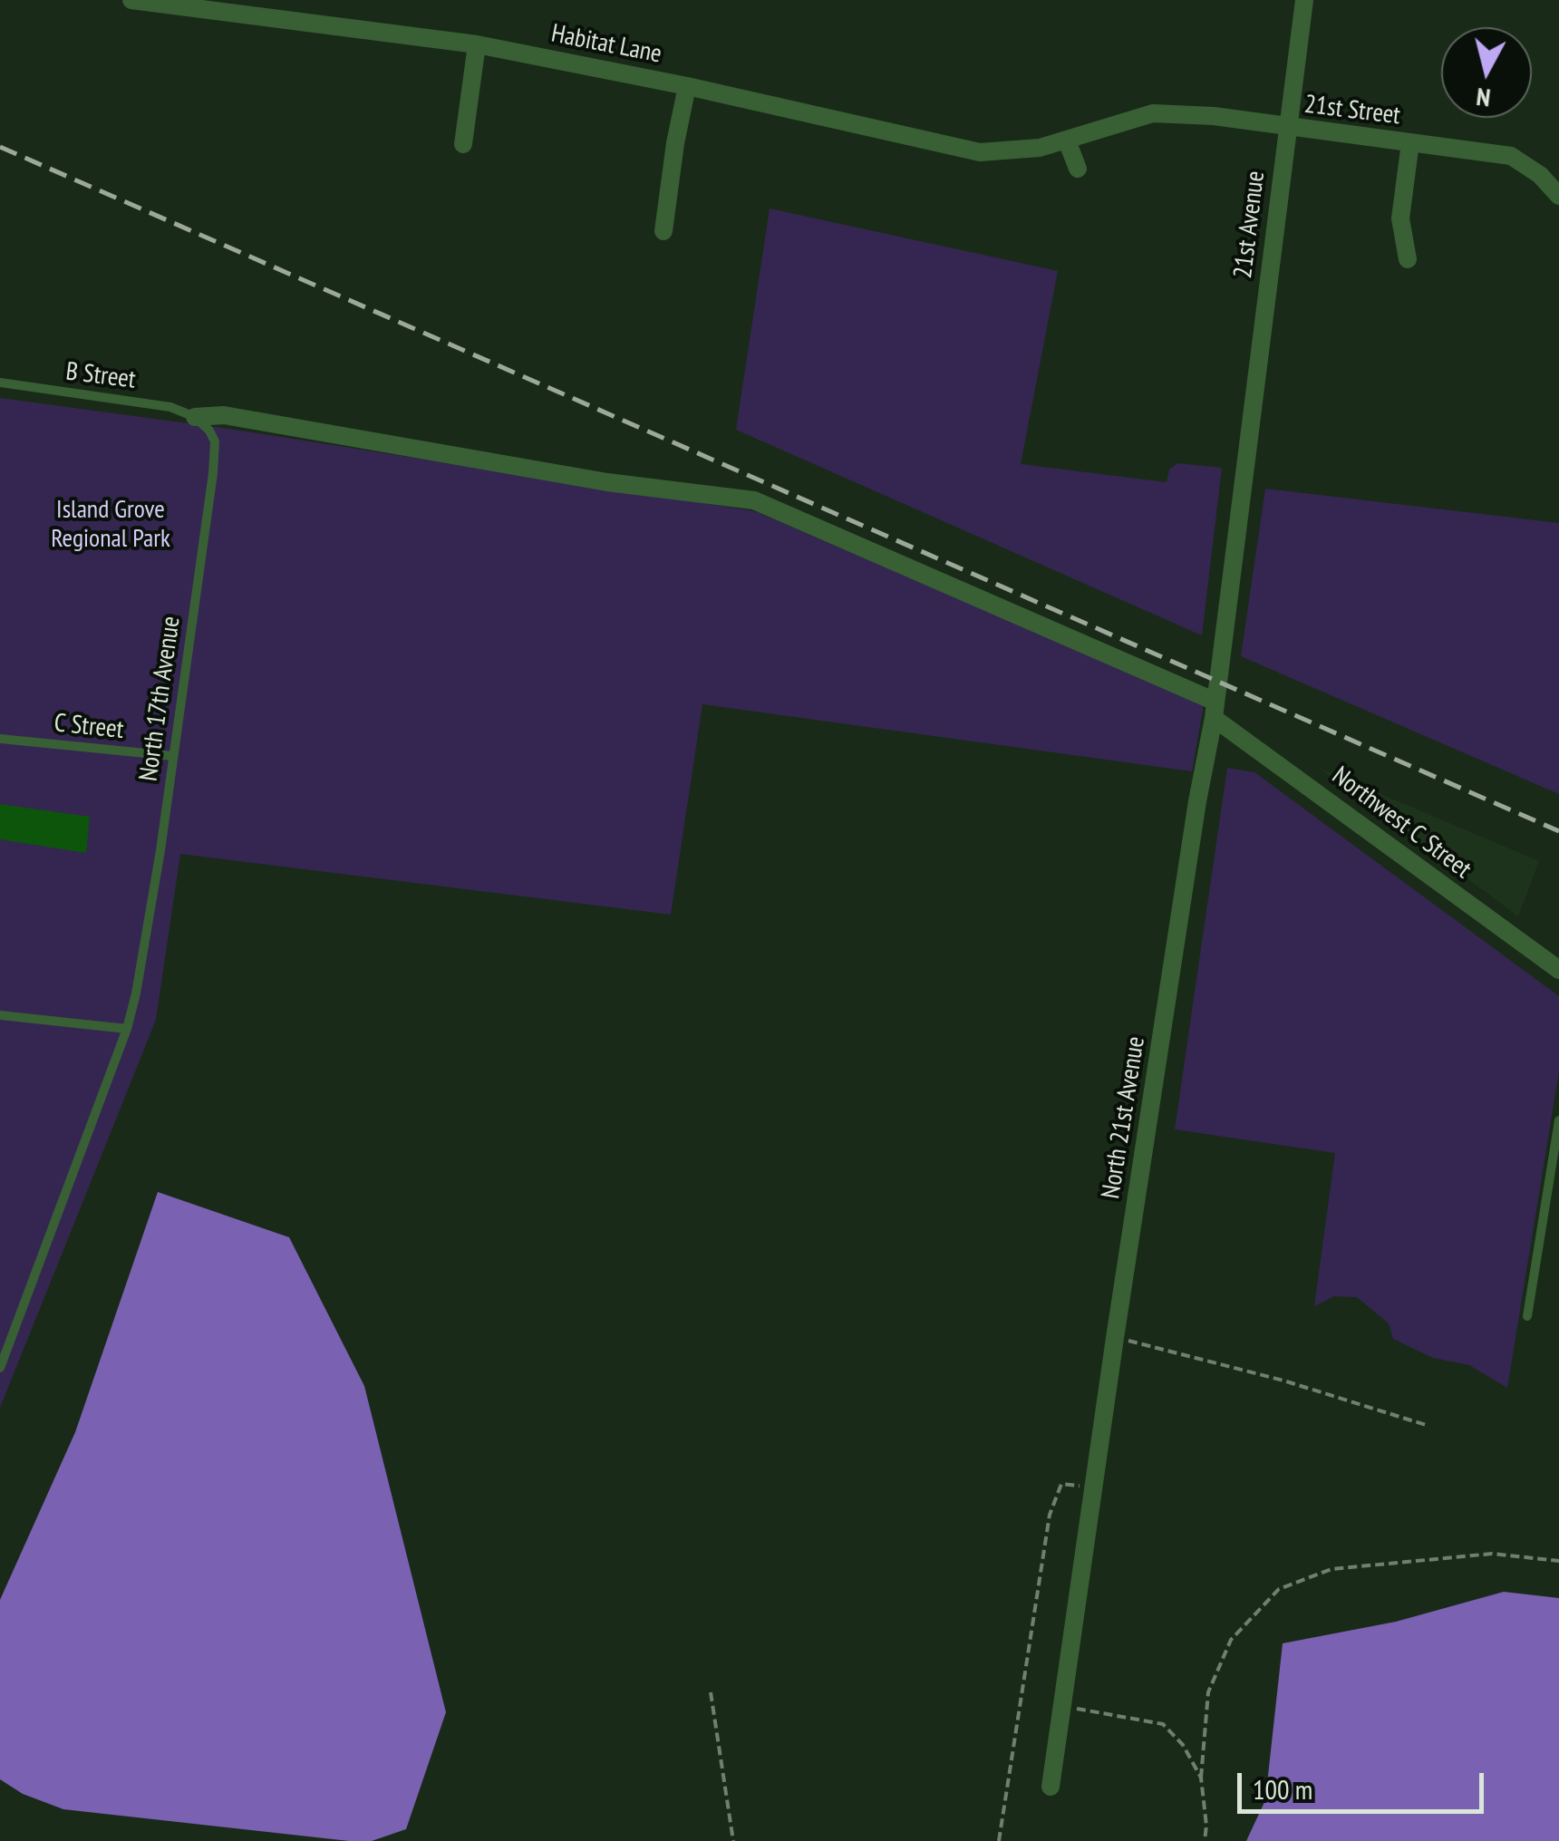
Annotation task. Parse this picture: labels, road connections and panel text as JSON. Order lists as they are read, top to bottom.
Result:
{
  "streets": {
    "street": [
      "Habitat Lane",
      "21st Street",
      "21st Avenue",
      "Northwest C Street",
      "North 21st Avenue"
    ],
    "lane": ["B Street", "North 17th Avenue", "C Street"]
  },
  "crossings": [
    ["Habitat Lane", "21st Street"],
    ["Habitat Lane", "21st Avenue"],
    ["21st Street", "21st Avenue"],
    ["21st Avenue", "North 21st Avenue"],
    ["B Street", "North 17th Avenue"],
    ["B Street", "Northwest C Street"],
    ["North 17th Avenue", "C Street"],
    ["North 17th Avenue", "Northwest C Street"],
    ["Northwest C Street", "North 21st Avenue"]
  ],
  "parks": ["Island Grove Regional Park"],
  "scale_bar": "100 m",
  "north": "bottom"
}
